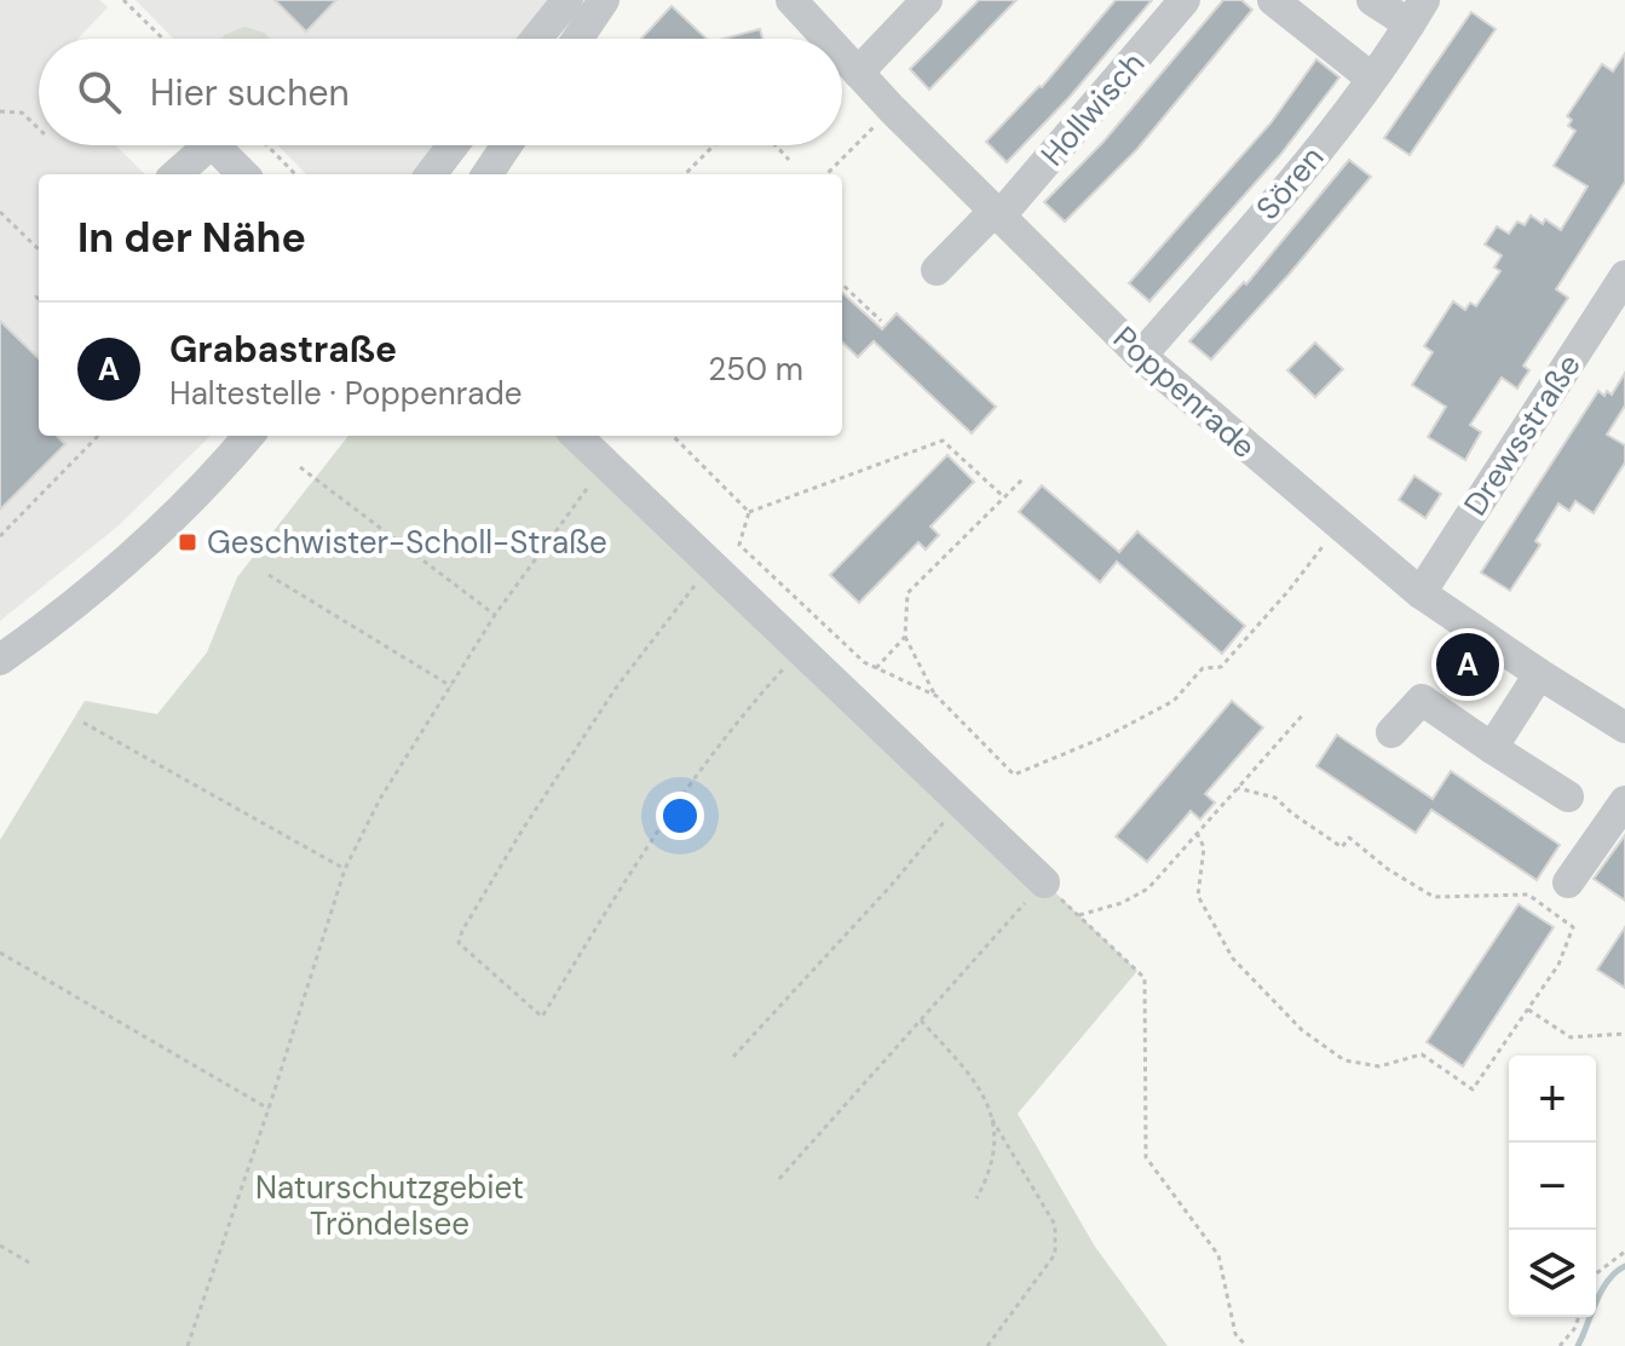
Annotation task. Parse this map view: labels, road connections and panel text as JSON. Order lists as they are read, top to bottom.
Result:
{
  "streets": {
    "street": [
      "Hollwisch",
      "Sören",
      "Poppenrade",
      "Drewsstraße"
    ]
  },
  "crossings": [
    ["Hollwisch", "Poppenrade"],
    ["Sören", "Poppenrade"],
    ["Poppenrade", "Drewsstraße"]
  ],
  "parks": ["Naturschutzgebiet Tröndelsee"],
  "places": {
    "transit": ["Geschwister-Scholl-Straße"]
  },
  "page": {
    "search": "Hier suchen",
    "heading": "In der Nähe",
    "list": [
      {
        "mark": "A",
        "name": "Grabastraße",
        "note": "Haltestelle · Poppenrade",
        "value": "250 m"
      }
    ],
    "pins": "A",
    "map_buttons": ["+", "−"]
  }
}
